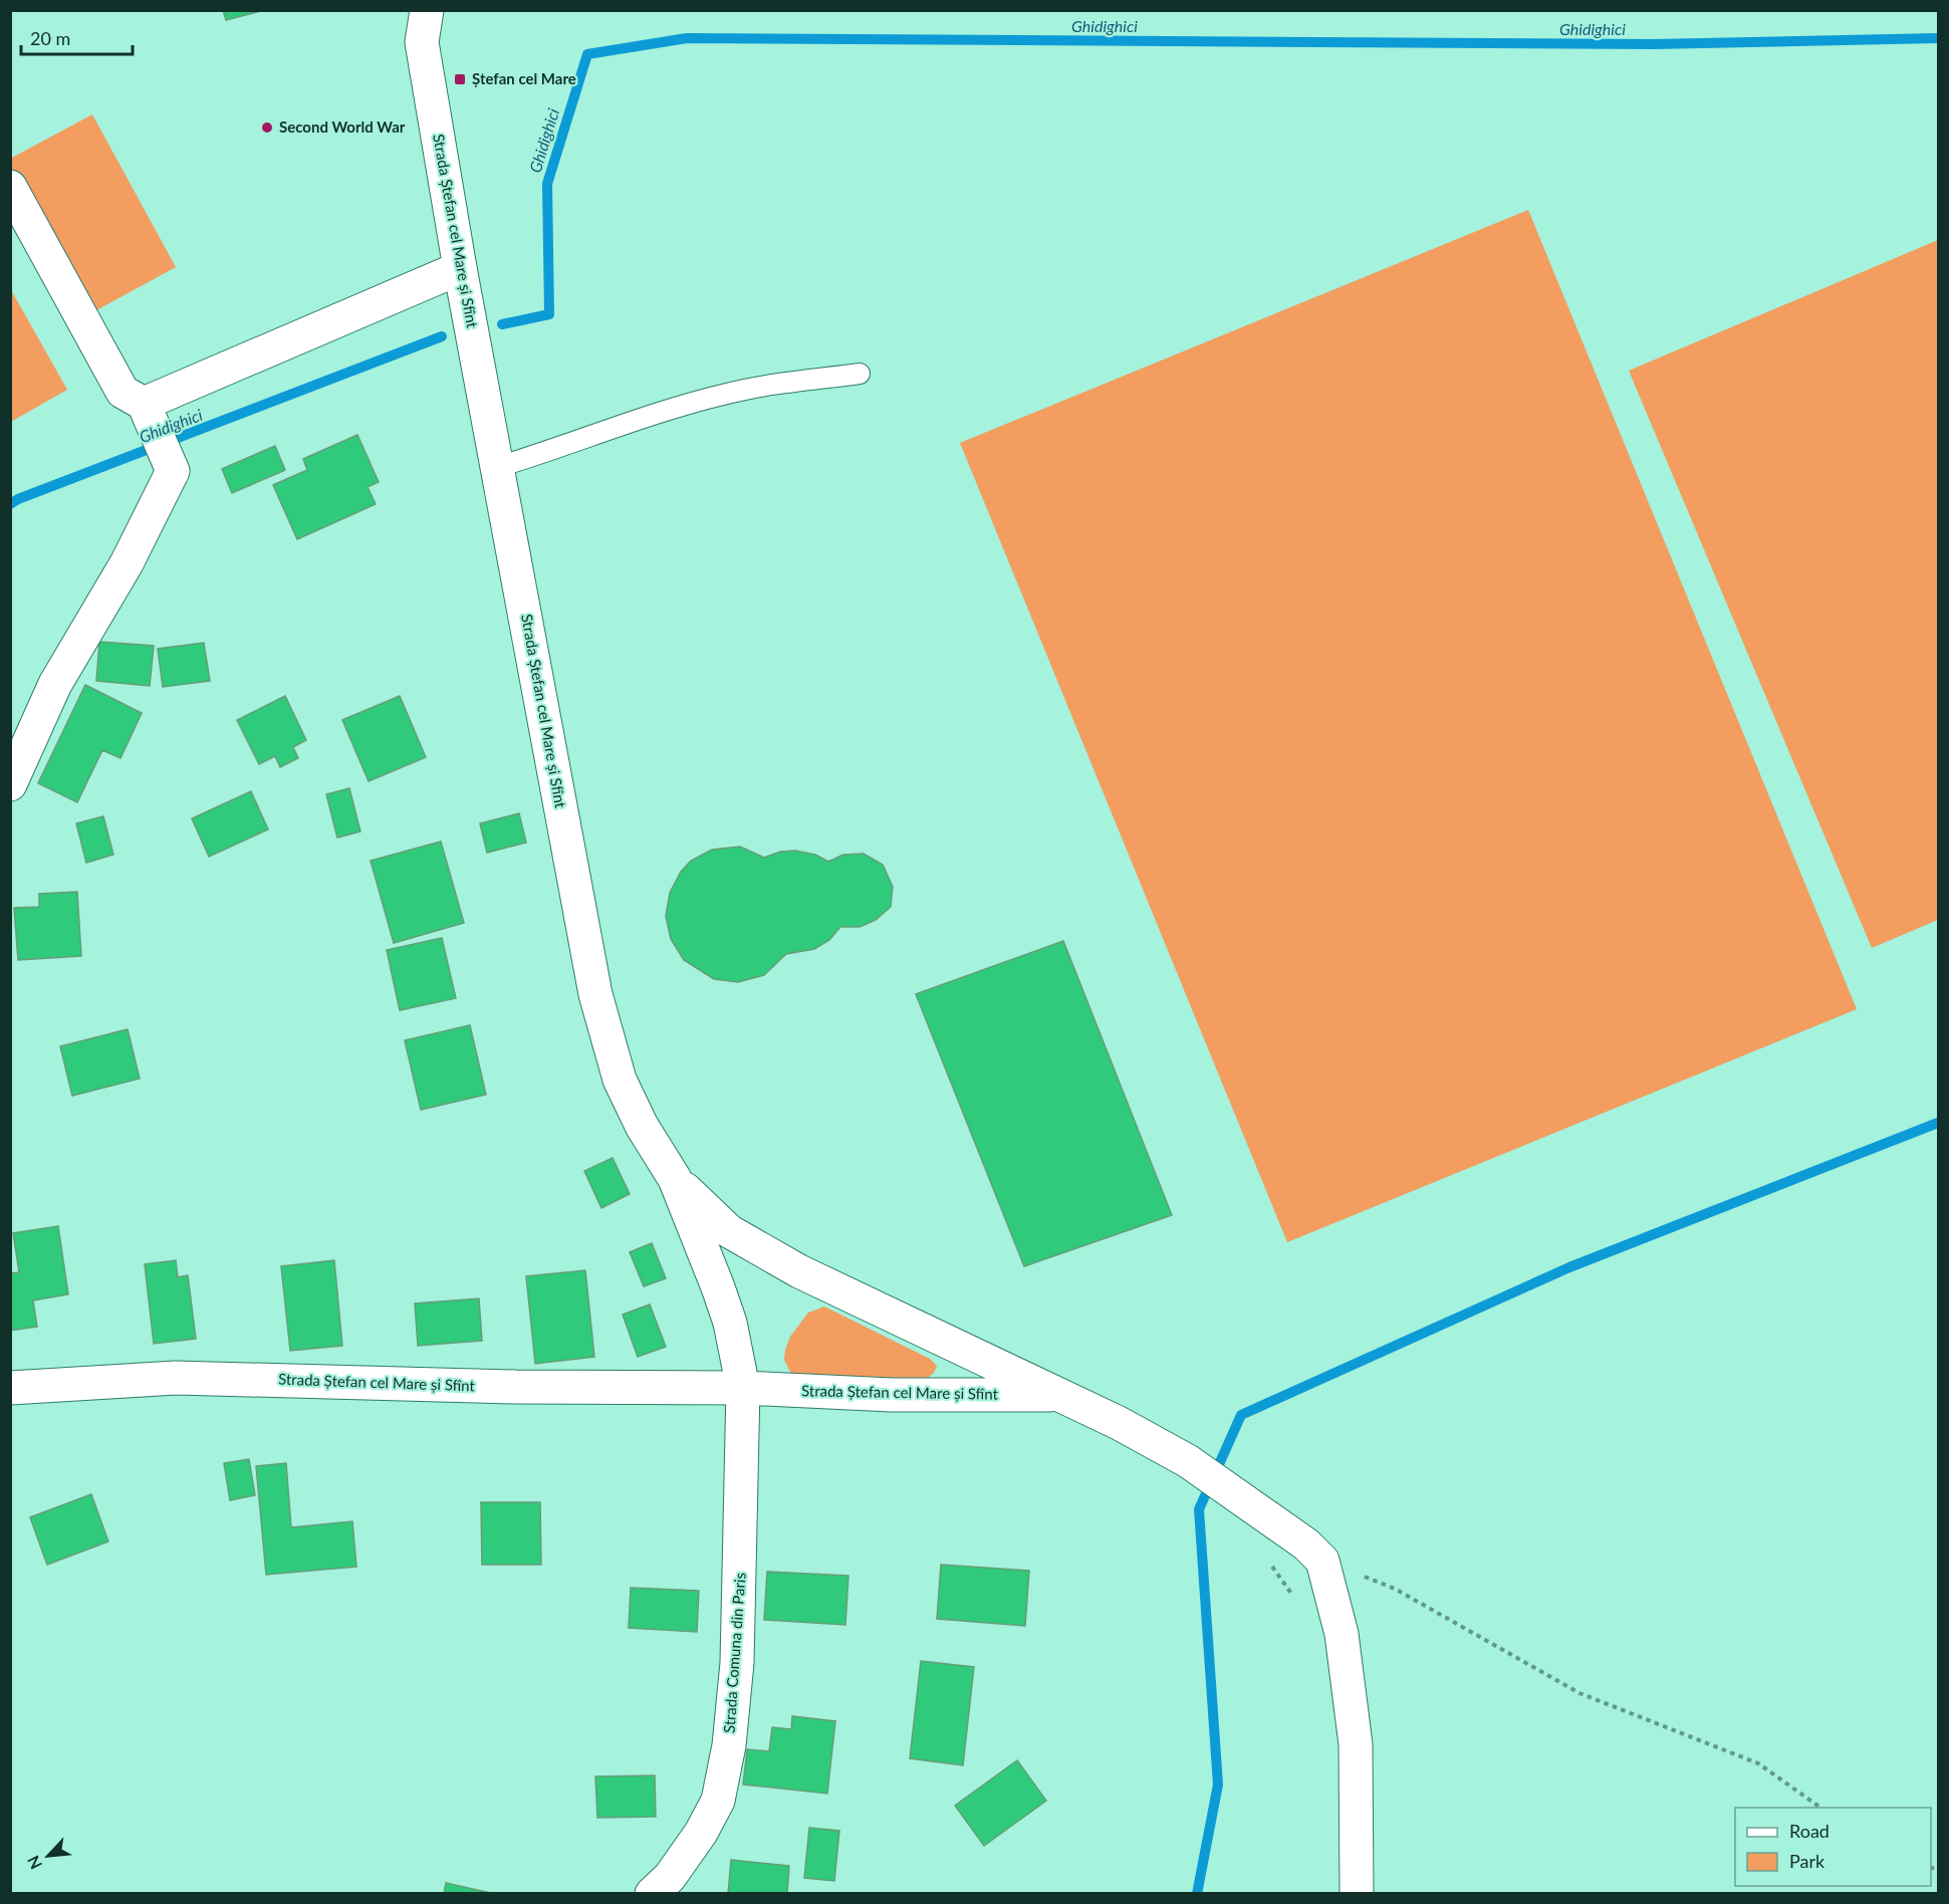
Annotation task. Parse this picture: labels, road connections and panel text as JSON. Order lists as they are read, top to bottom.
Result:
{
  "streets": {
    "street": ["Strada Ștefan cel Mare și Sfînt", "Strada Comuna din Paris"]
  },
  "crossings": [
    ["Strada Ștefan cel Mare și Sfînt", "Strada Comuna din Paris"]
  ],
  "water": ["Ghidighici"],
  "places": {
    "transit": ["Ștefan cel Mare"],
    "other": ["Second World War"]
  },
  "legend": ["Road", "Park"],
  "scale_bar": "20 m",
  "north": "bottom left"
}
